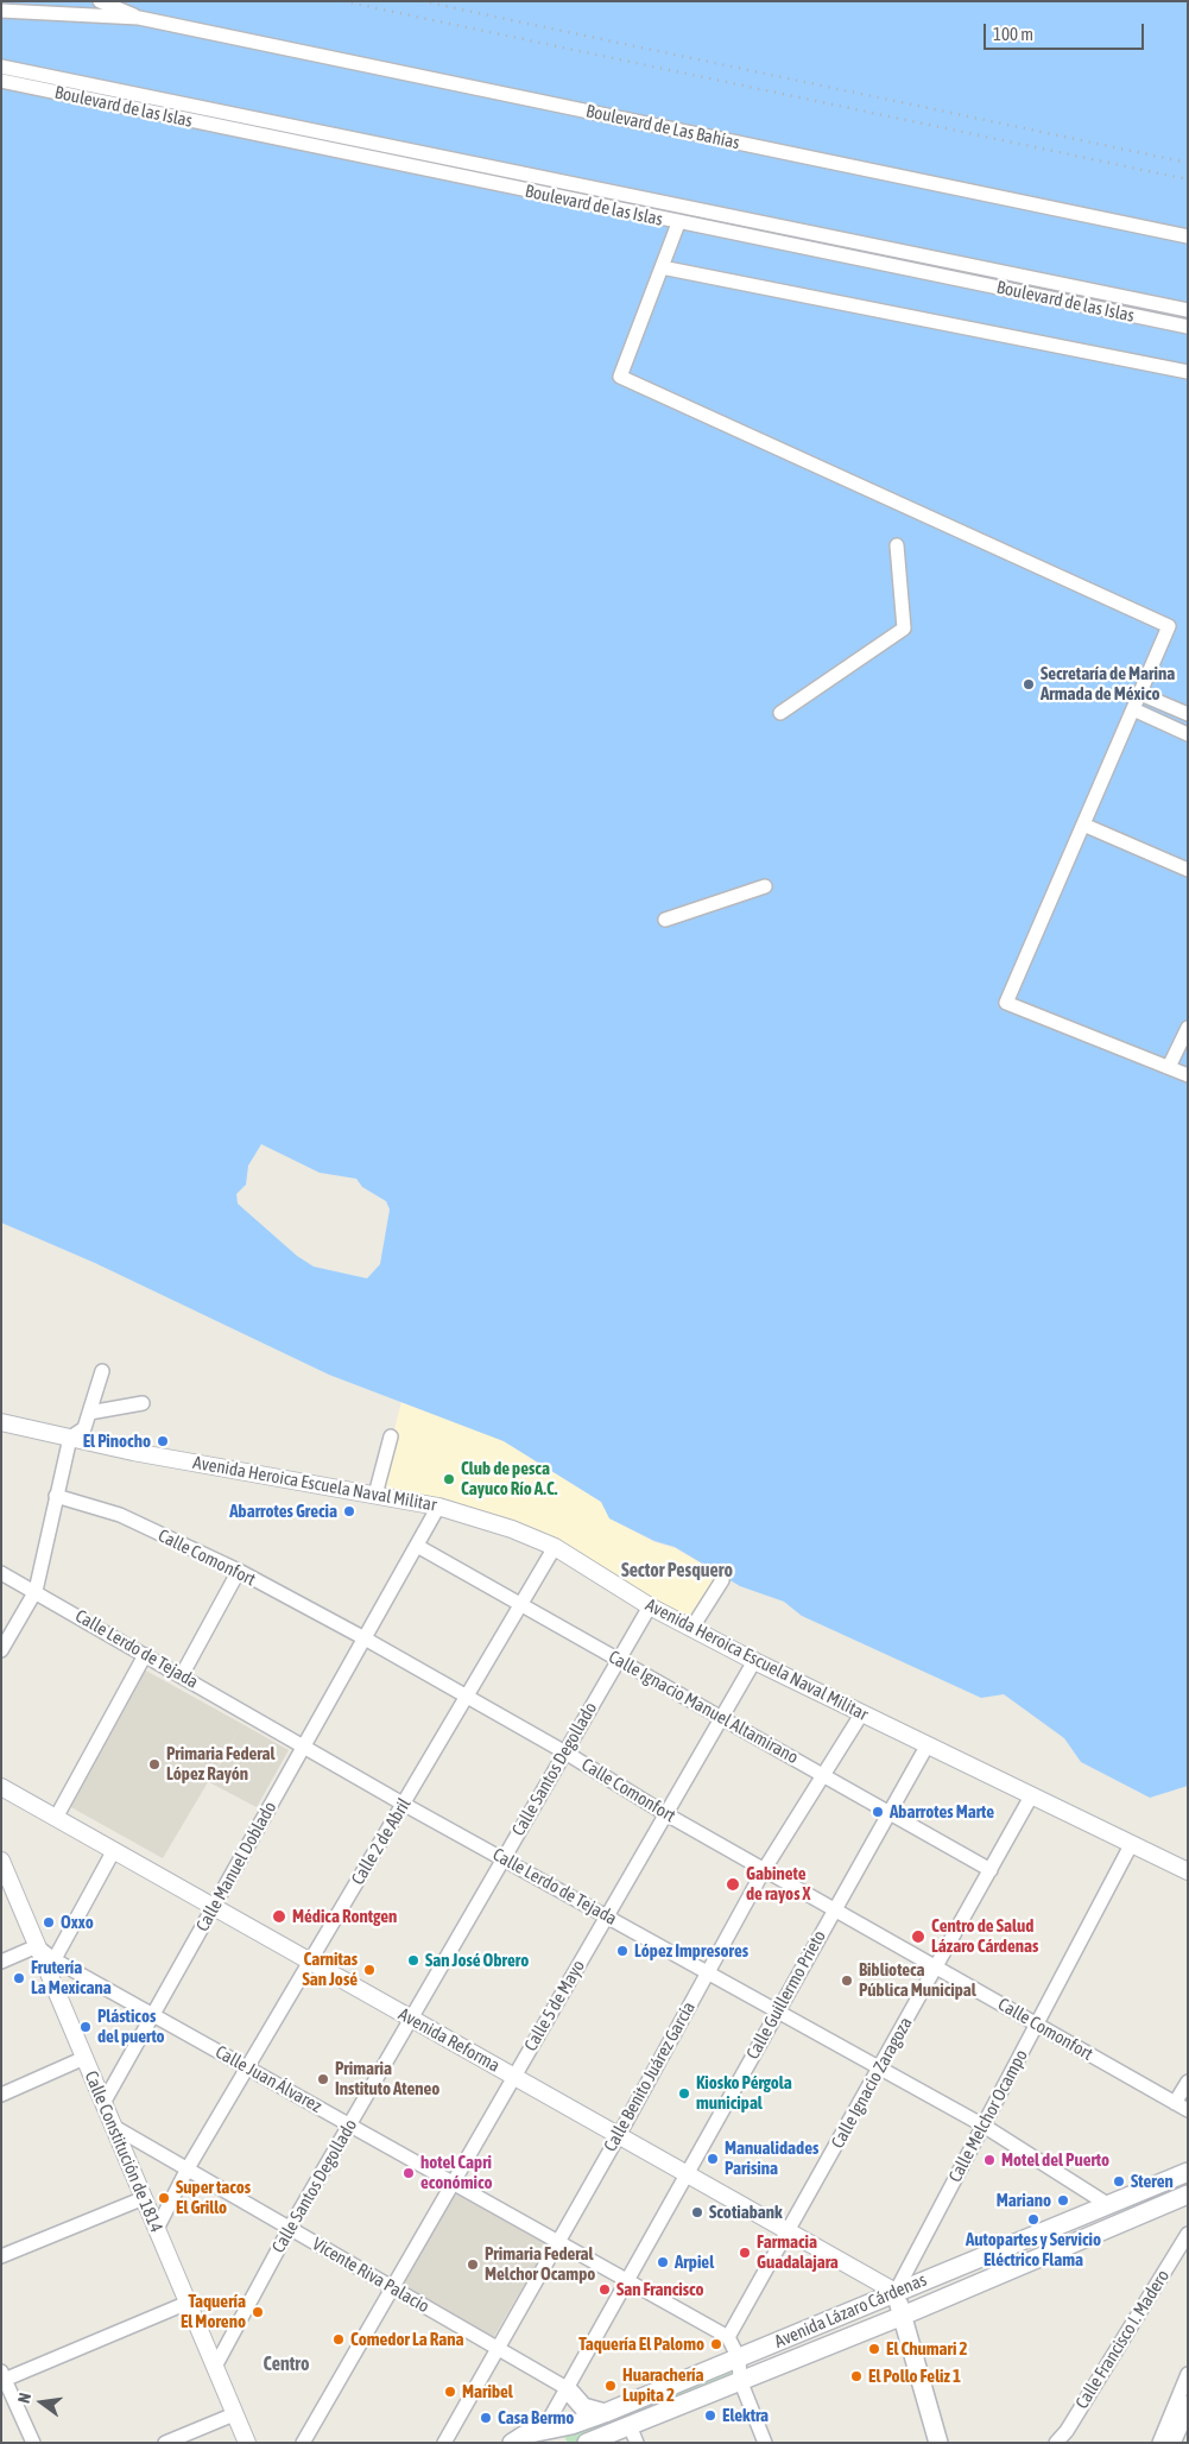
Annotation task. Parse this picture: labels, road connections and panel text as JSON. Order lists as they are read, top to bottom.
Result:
{
  "streets": {
    "main road": ["Avenida Lázaro Cárdenas"],
    "street": [
      "Boulevard de las Islas",
      "Boulevard de Las Bahías",
      "Avenida Heroica Escuela Naval Militar",
      "Calle Comonfort",
      "Calle Lerdo de Tejada",
      "Calle Ignacio Manuel Altamirano",
      "Calle Santos Degollado",
      "Calle 2 de Abril",
      "Calle Manuel Doblado",
      "Calle Guillermo Prieto",
      "Calle 5 de Mayo",
      "Avenida Reforma",
      "Calle Benito Juárez García",
      "Calle Juan Álvarez",
      "Calle Ignacio Zaragoza",
      "Calle Melchor Ocampo",
      "Calle Constitución de 1814",
      "Vicente Riva Palacio",
      "Calle Francisco I. Madero"
    ]
  },
  "crossings": [
    ["Avenida Heroica Escuela Naval Militar", "Calle Santos Degollado"],
    ["Avenida Heroica Escuela Naval Militar", "Calle 2 de Abril"],
    ["Avenida Heroica Escuela Naval Militar", "Calle Manuel Doblado"],
    ["Avenida Heroica Escuela Naval Militar", "Calle Guillermo Prieto"],
    ["Avenida Heroica Escuela Naval Militar", "Calle 5 de Mayo"],
    ["Avenida Heroica Escuela Naval Militar", "Calle Benito Juárez García"],
    ["Avenida Heroica Escuela Naval Militar", "Calle Ignacio Zaragoza"],
    ["Avenida Heroica Escuela Naval Militar", "Calle Melchor Ocampo"],
    ["Calle Comonfort", "Calle Santos Degollado"],
    ["Calle Comonfort", "Calle 2 de Abril"],
    ["Calle Comonfort", "Calle Manuel Doblado"],
    ["Calle Comonfort", "Calle Guillermo Prieto"],
    ["Calle Comonfort", "Calle 5 de Mayo"],
    ["Calle Comonfort", "Calle Benito Juárez García"],
    ["Calle Comonfort", "Calle Ignacio Zaragoza"],
    ["Calle Comonfort", "Calle Melchor Ocampo"],
    ["Calle Lerdo de Tejada", "Calle Santos Degollado"],
    ["Calle Lerdo de Tejada", "Calle 2 de Abril"],
    ["Calle Lerdo de Tejada", "Calle Manuel Doblado"],
    ["Calle Lerdo de Tejada", "Calle Guillermo Prieto"],
    ["Calle Lerdo de Tejada", "Calle 5 de Mayo"],
    ["Calle Lerdo de Tejada", "Calle Benito Juárez García"],
    ["Calle Lerdo de Tejada", "Calle Ignacio Zaragoza"],
    ["Calle Lerdo de Tejada", "Calle Melchor Ocampo"],
    ["Calle Lerdo de Tejada", "Avenida Lázaro Cárdenas"],
    ["Calle Ignacio Manuel Altamirano", "Calle Santos Degollado"],
    ["Calle Ignacio Manuel Altamirano", "Calle 2 de Abril"],
    ["Calle Ignacio Manuel Altamirano", "Calle Manuel Doblado"],
    ["Calle Ignacio Manuel Altamirano", "Calle Guillermo Prieto"],
    ["Calle Ignacio Manuel Altamirano", "Calle 5 de Mayo"],
    ["Calle Ignacio Manuel Altamirano", "Calle Benito Juárez García"],
    ["Calle Ignacio Manuel Altamirano", "Calle Ignacio Zaragoza"],
    ["Calle Santos Degollado", "Avenida Reforma"],
    ["Calle Santos Degollado", "Calle Juan Álvarez"],
    ["Calle Santos Degollado", "Calle Constitución de 1814"],
    ["Calle Santos Degollado", "Vicente Riva Palacio"],
    ["Calle 2 de Abril", "Avenida Reforma"],
    ["Calle 2 de Abril", "Calle Juan Álvarez"],
    ["Calle 2 de Abril", "Calle Constitución de 1814"],
    ["Calle 2 de Abril", "Vicente Riva Palacio"],
    ["Calle Manuel Doblado", "Avenida Reforma"],
    ["Calle Manuel Doblado", "Calle Juan Álvarez"],
    ["Calle Manuel Doblado", "Calle Constitución de 1814"],
    ["Calle Guillermo Prieto", "Avenida Reforma"],
    ["Calle Guillermo Prieto", "Calle Juan Álvarez"],
    ["Calle Guillermo Prieto", "Vicente Riva Palacio"],
    ["Calle Guillermo Prieto", "Avenida Lázaro Cárdenas"],
    ["Calle 5 de Mayo", "Avenida Reforma"],
    ["Calle 5 de Mayo", "Calle Juan Álvarez"],
    ["Calle 5 de Mayo", "Vicente Riva Palacio"],
    ["Avenida Reforma", "Calle Benito Juárez García"],
    ["Avenida Reforma", "Calle Ignacio Zaragoza"],
    ["Avenida Reforma", "Calle Melchor Ocampo"],
    ["Avenida Reforma", "Avenida Lázaro Cárdenas"],
    ["Calle Benito Juárez García", "Calle Juan Álvarez"],
    ["Calle Benito Juárez García", "Vicente Riva Palacio"],
    ["Calle Juan Álvarez", "Calle Ignacio Zaragoza"],
    ["Calle Juan Álvarez", "Calle Constitución de 1814"],
    ["Calle Melchor Ocampo", "Avenida Lázaro Cárdenas"],
    ["Calle Constitución de 1814", "Vicente Riva Palacio"]
  ],
  "districts": ["Sector Pesquero", "Centro"],
  "places": [
    "Secretaría de Marina Armada de México",
    "El Pinocho",
    "Club de pesca Cayuco Río A.C.",
    "Abarrotes Grecia",
    "Primaria Federal López Rayón",
    "Abarrotes Marte",
    "Gabinete de rayos X",
    "Médica Rontgen",
    "Oxxo",
    "Centro de Salud Lázaro Cárdenas",
    "López Impresores",
    "San José Obrero",
    "Carnitas San José",
    "Frutería La Mexicana",
    "Biblioteca Pública Municipal",
    "Plásticos del puerto",
    "Primaria Instituto Ateneo",
    "Kiosko Pérgola municipal",
    "Manualidades Parisina",
    "Motel del Puerto",
    "hotel Capri económico",
    "Steren",
    "Super tacos El Grillo",
    "Mariano",
    "Scotiabank",
    "Autopartes y Servicio Eléctrico Flama",
    "Farmacia Guadalajara",
    "Arpiel",
    "Primaria Federal Melchor Ocampo",
    "San Francisco",
    "Taquería El Moreno",
    "Comedor La Rana",
    "Taquería El Palomo",
    "El Chumari 2",
    "El Pollo Feliz 1",
    "Huarachería Lupita 2",
    "Maribel",
    "Elektra",
    "Casa Bermo"
  ],
  "scale_bar": "100 m",
  "north": "left"
}
